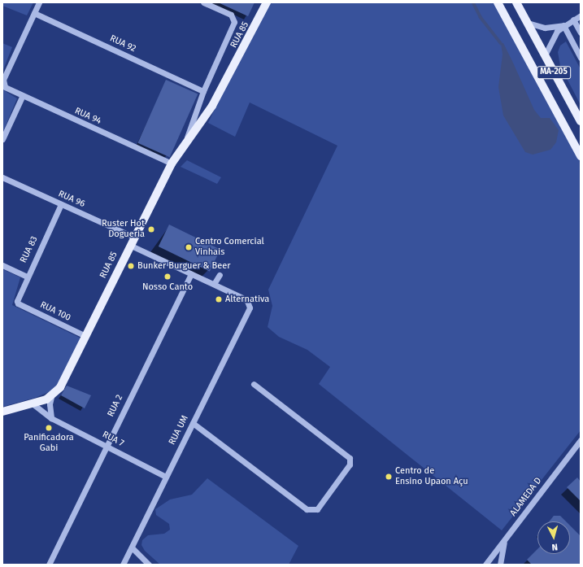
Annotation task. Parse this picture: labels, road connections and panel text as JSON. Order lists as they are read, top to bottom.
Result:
{
  "streets": {
    "main road": ["RUA 85", "MA-205"],
    "street": [
      "RUA 92",
      "RUA 94",
      "RUA 96",
      "RUA 83",
      "RUA 100",
      "RUA 2",
      "RUA UM",
      "RUA 7",
      "ALAMEDA D"
    ]
  },
  "crossings": [
    ["RUA 85", "RUA 92"],
    ["RUA 85", "RUA 94"],
    ["RUA 85", "RUA 96"],
    ["RUA 85", "RUA 100"],
    ["RUA 96", "RUA 83"],
    ["RUA 83", "RUA 100"],
    ["RUA 2", "RUA 7"],
    ["RUA UM", "RUA 7"]
  ],
  "places": [
    "Ruster Hot Dogueria",
    "Centro Comercial Vinhais",
    "Bunker Burguer & Beer",
    "Nosso Canto",
    "Alternativa",
    "Panificadora Gabi",
    "Centro de Ensino Upaon Açu"
  ],
  "north": "bottom"
}
